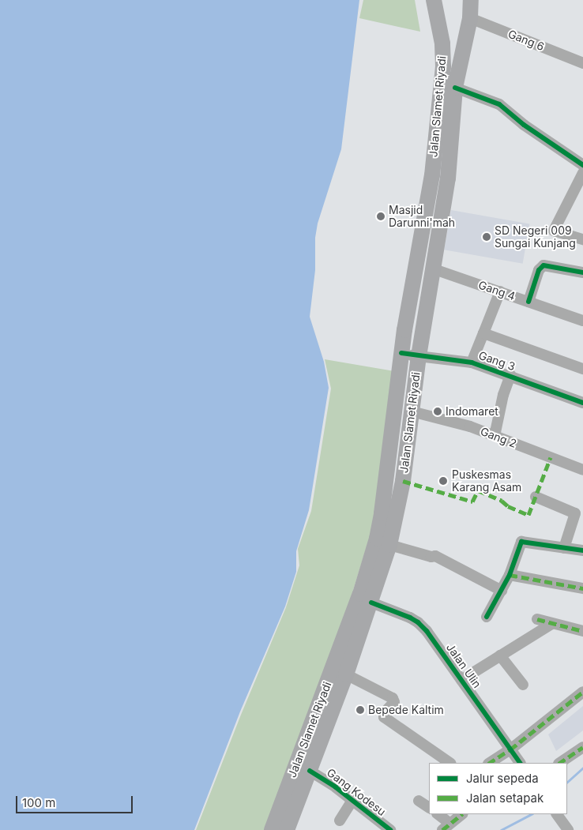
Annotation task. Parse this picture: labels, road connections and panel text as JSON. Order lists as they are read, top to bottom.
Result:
{
  "streets": {
    "highway": ["Jalan Slamet Riyadi"],
    "street": [
      "Gang 6",
      "Gang 4",
      "Gang 3",
      "Gang 2",
      "Jalan Ulin",
      "Gang Kodesu"
    ]
  },
  "crossings": [
    ["Gang 6", "Jalan Slamet Riyadi"],
    ["Jalan Slamet Riyadi", "Gang 4"],
    ["Jalan Slamet Riyadi", "Gang 3"],
    ["Jalan Slamet Riyadi", "Gang 2"],
    ["Jalan Slamet Riyadi", "Jalan Ulin"],
    ["Jalan Slamet Riyadi", "Gang Kodesu"]
  ],
  "places": [
    "Masjid Darunni'mah",
    "SD Negeri 009 Sungai Kunjang",
    "Indomaret",
    "Puskesmas Karang Asam",
    "Bepede Kaltim"
  ],
  "legend": ["Jalur sepeda", "Jalan setapak"],
  "scale_bar": "100 m"
}
